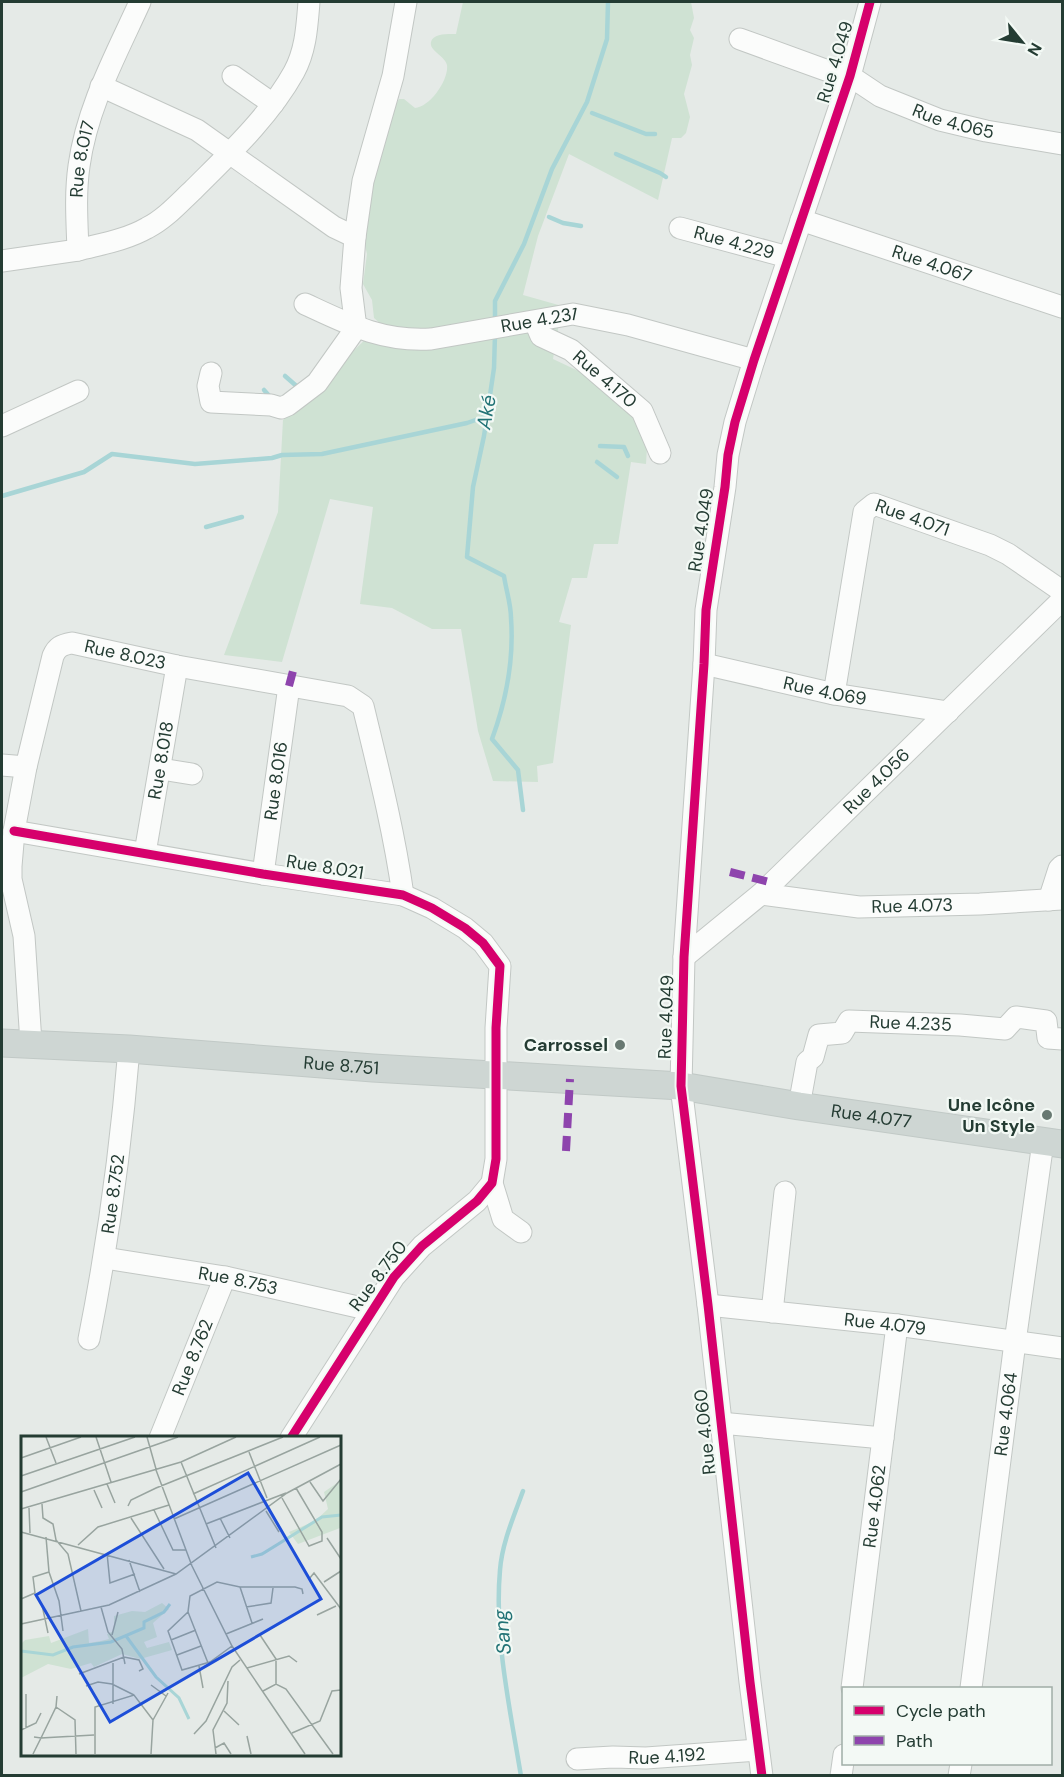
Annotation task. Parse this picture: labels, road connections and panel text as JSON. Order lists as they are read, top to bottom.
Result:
{
  "streets": {
    "main road": ["Rue 8.751", "Rue 4.077"],
    "street": [
      "Rue 4.049",
      "Rue 4.065",
      "Rue 8.017",
      "Rue 4.229",
      "Rue 4.067",
      "Rue 4.231",
      "Rue 4.170",
      "Rue 4.071",
      "Rue 8.023",
      "Rue 4.069",
      "Rue 8.018",
      "Rue 8.016",
      "Rue 4.056",
      "Rue 8.021",
      "Rue 4.073",
      "Rue 4.235",
      "Rue 8.752",
      "Rue 8.750",
      "Rue 8.753",
      "Rue 4.079",
      "Rue 8.762",
      "Rue 4.064",
      "Rue 4.060",
      "Rue 4.062",
      "Rue 4.192"
    ]
  },
  "crossings": [
    ["Rue 4.049", "Rue 4.065"],
    ["Rue 4.049", "Rue 4.229"],
    ["Rue 4.049", "Rue 4.067"],
    ["Rue 4.049", "Rue 4.231"],
    ["Rue 4.049", "Rue 4.069"],
    ["Rue 4.049", "Rue 4.056"],
    ["Rue 4.049", "Rue 8.751"],
    ["Rue 4.049", "Rue 4.077"],
    ["Rue 4.049", "Rue 4.060"],
    ["Rue 4.231", "Rue 4.170"],
    ["Rue 4.071", "Rue 4.069"],
    ["Rue 8.023", "Rue 8.018"],
    ["Rue 8.023", "Rue 8.016"],
    ["Rue 8.023", "Rue 8.021"],
    ["Rue 8.023", "Rue 8.751"],
    ["Rue 4.069", "Rue 4.056"],
    ["Rue 8.018", "Rue 8.021"],
    ["Rue 8.016", "Rue 8.021"],
    ["Rue 4.056", "Rue 4.073"],
    ["Rue 8.021", "Rue 8.751"],
    ["Rue 4.235", "Rue 4.077"],
    ["Rue 8.751", "Rue 4.077"],
    ["Rue 8.751", "Rue 8.752"],
    ["Rue 8.751", "Rue 4.060"],
    ["Rue 4.077", "Rue 4.064"],
    ["Rue 4.077", "Rue 4.060"],
    ["Rue 8.752", "Rue 8.753"],
    ["Rue 8.750", "Rue 8.753"],
    ["Rue 8.753", "Rue 8.762"],
    ["Rue 4.079", "Rue 4.064"],
    ["Rue 4.079", "Rue 4.060"],
    ["Rue 4.079", "Rue 4.062"],
    ["Rue 4.060", "Rue 4.192"]
  ],
  "water": ["Aké", "Sang"],
  "places": ["Carrossel", "Une Icône Un Style"],
  "legend": ["Cycle path", "Path"],
  "north": "bottom right"
}
